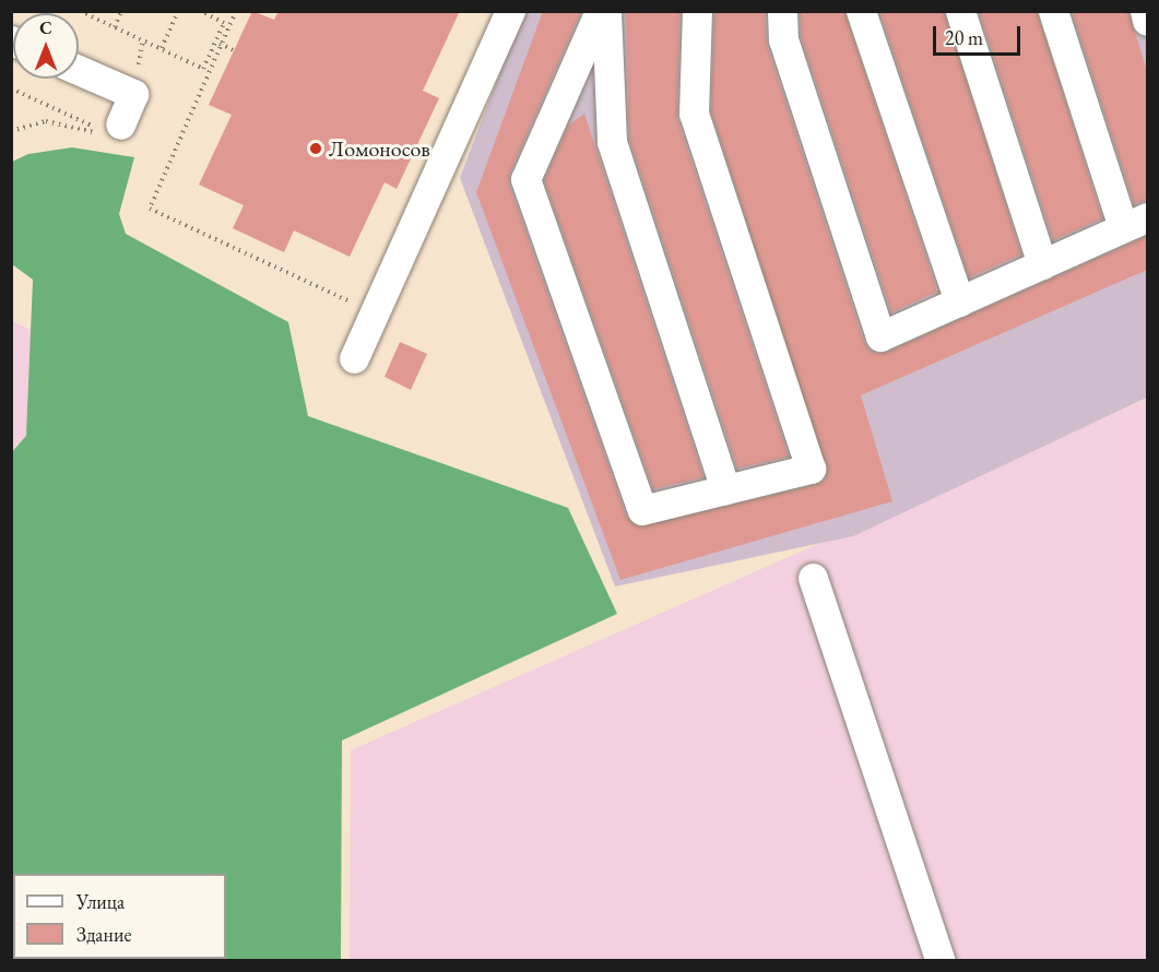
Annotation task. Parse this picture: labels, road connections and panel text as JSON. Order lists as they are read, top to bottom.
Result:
{
  "places": ["Ломоносов"],
  "legend": ["Улица", "Здание"],
  "scale_bar": "20 m",
  "north": "top"
}
